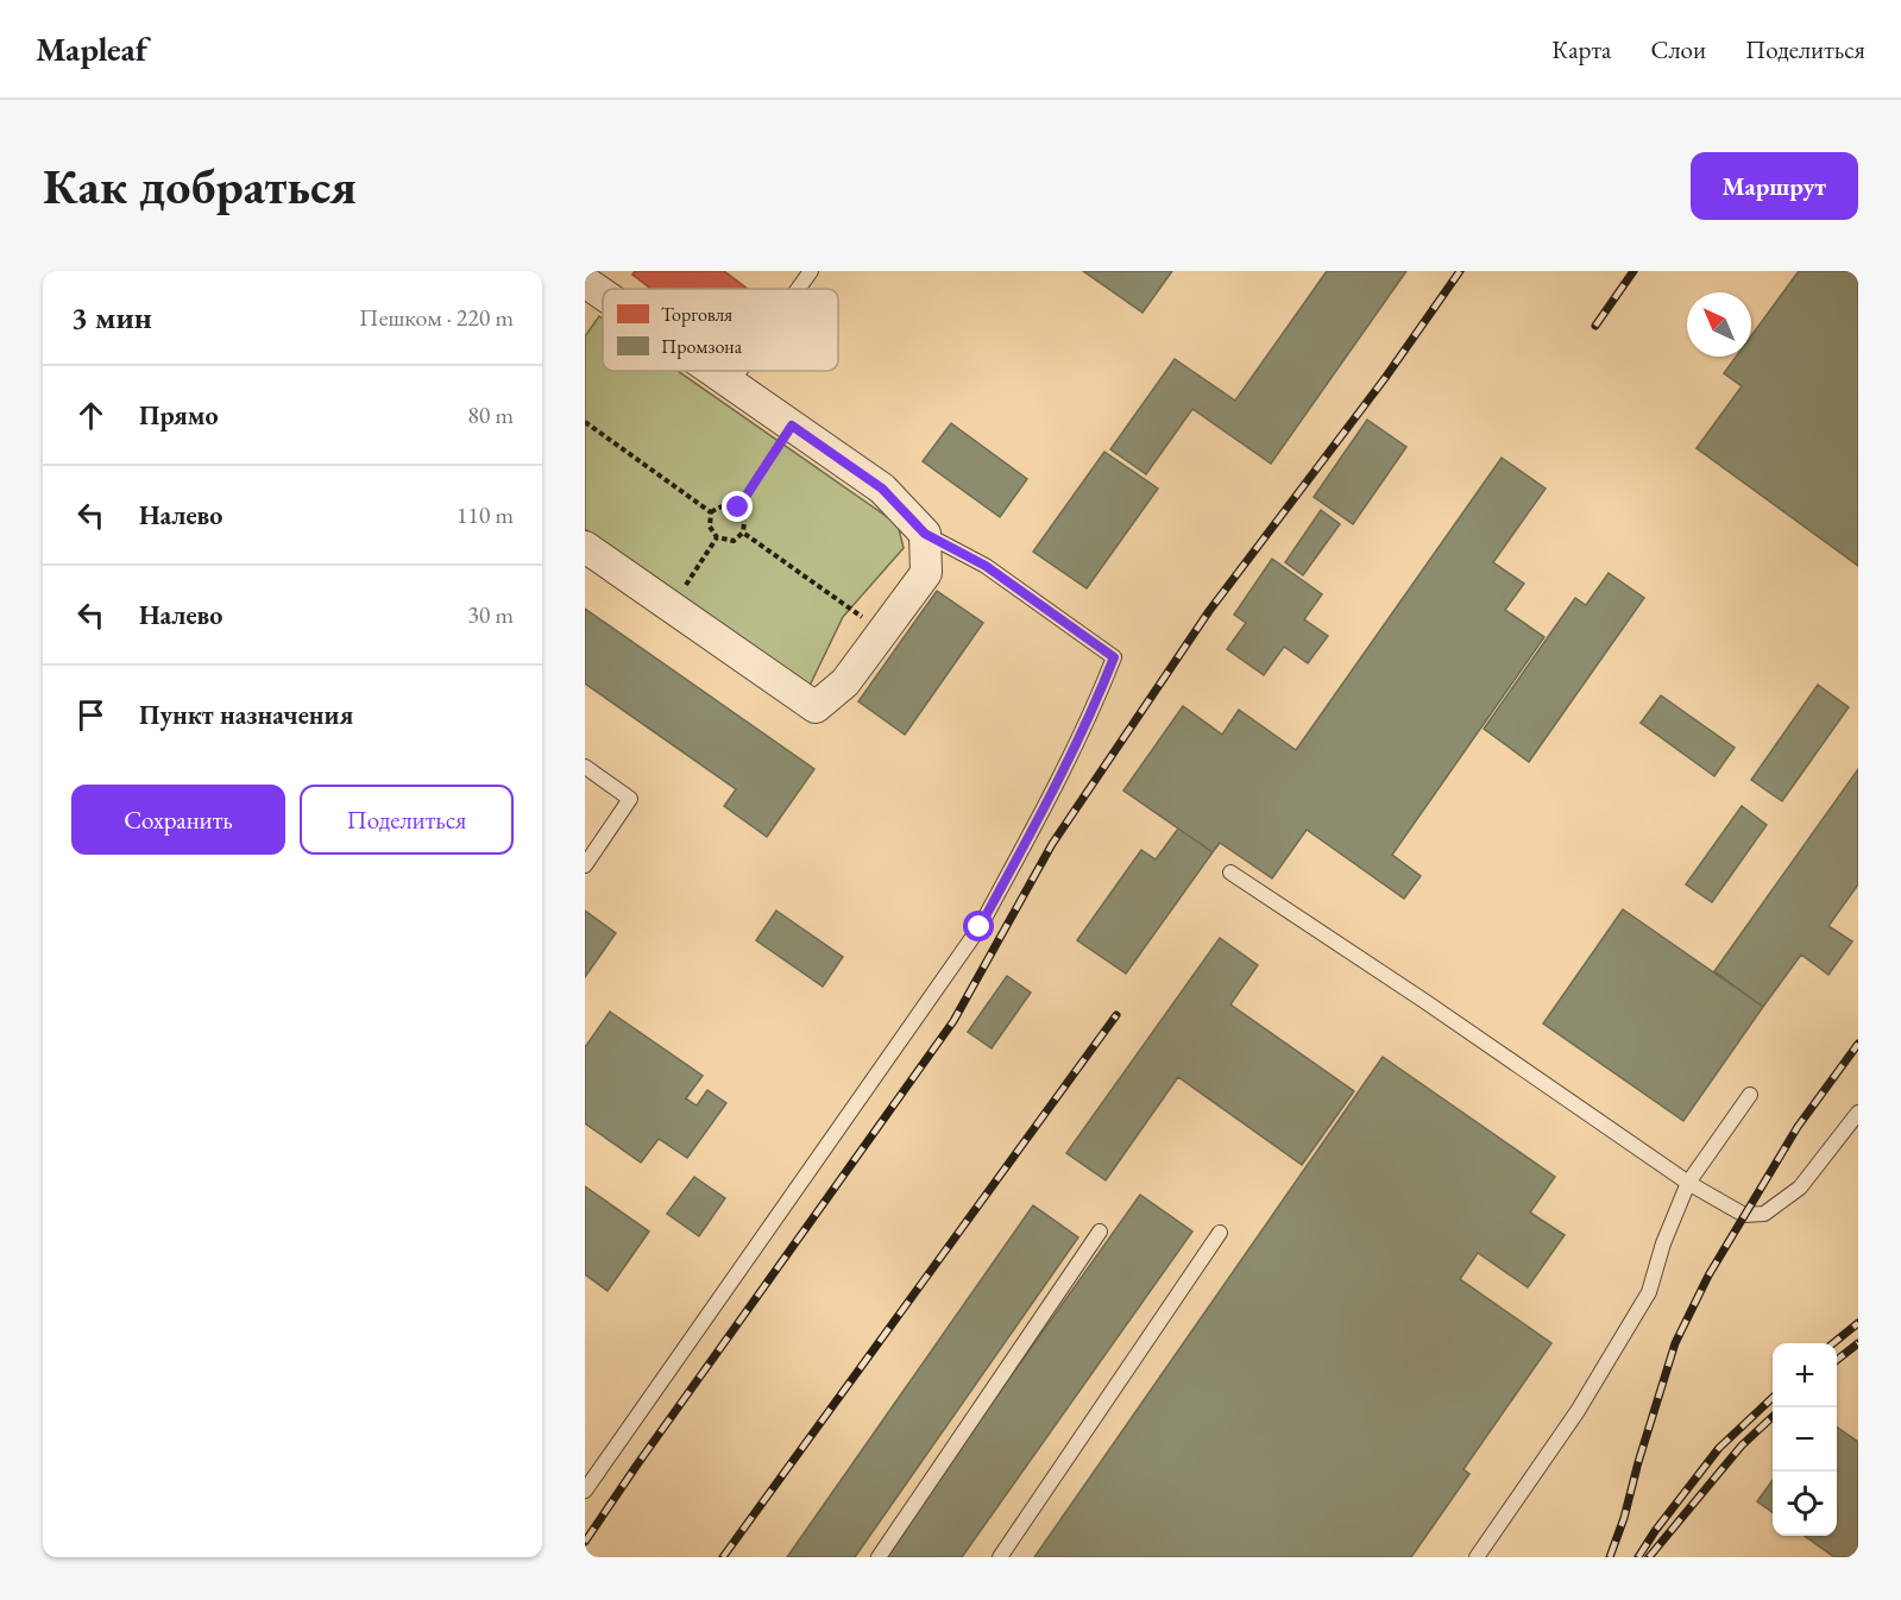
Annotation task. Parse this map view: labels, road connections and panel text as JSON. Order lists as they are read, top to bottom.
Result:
{
  "legend": ["Торговля", "Промзона"],
  "north": "top left",
  "page": {
    "header": "Mapleaf",
    "nav": ["Карта", "Слои", "Поделиться"],
    "buttons": [
      "Маршрут",
      ["Сохранить", "Поделиться"]
    ],
    "title": "Как добраться",
    "heading": ["3 мин", "Пешком · 220 m"],
    "list": [
      ["Прямо", "80 m"],
      ["Налево", "110 m"],
      ["Налево", "30 m"],
      "Пункт назначения"
    ],
    "map_buttons": ["+", "−"]
  }
}
